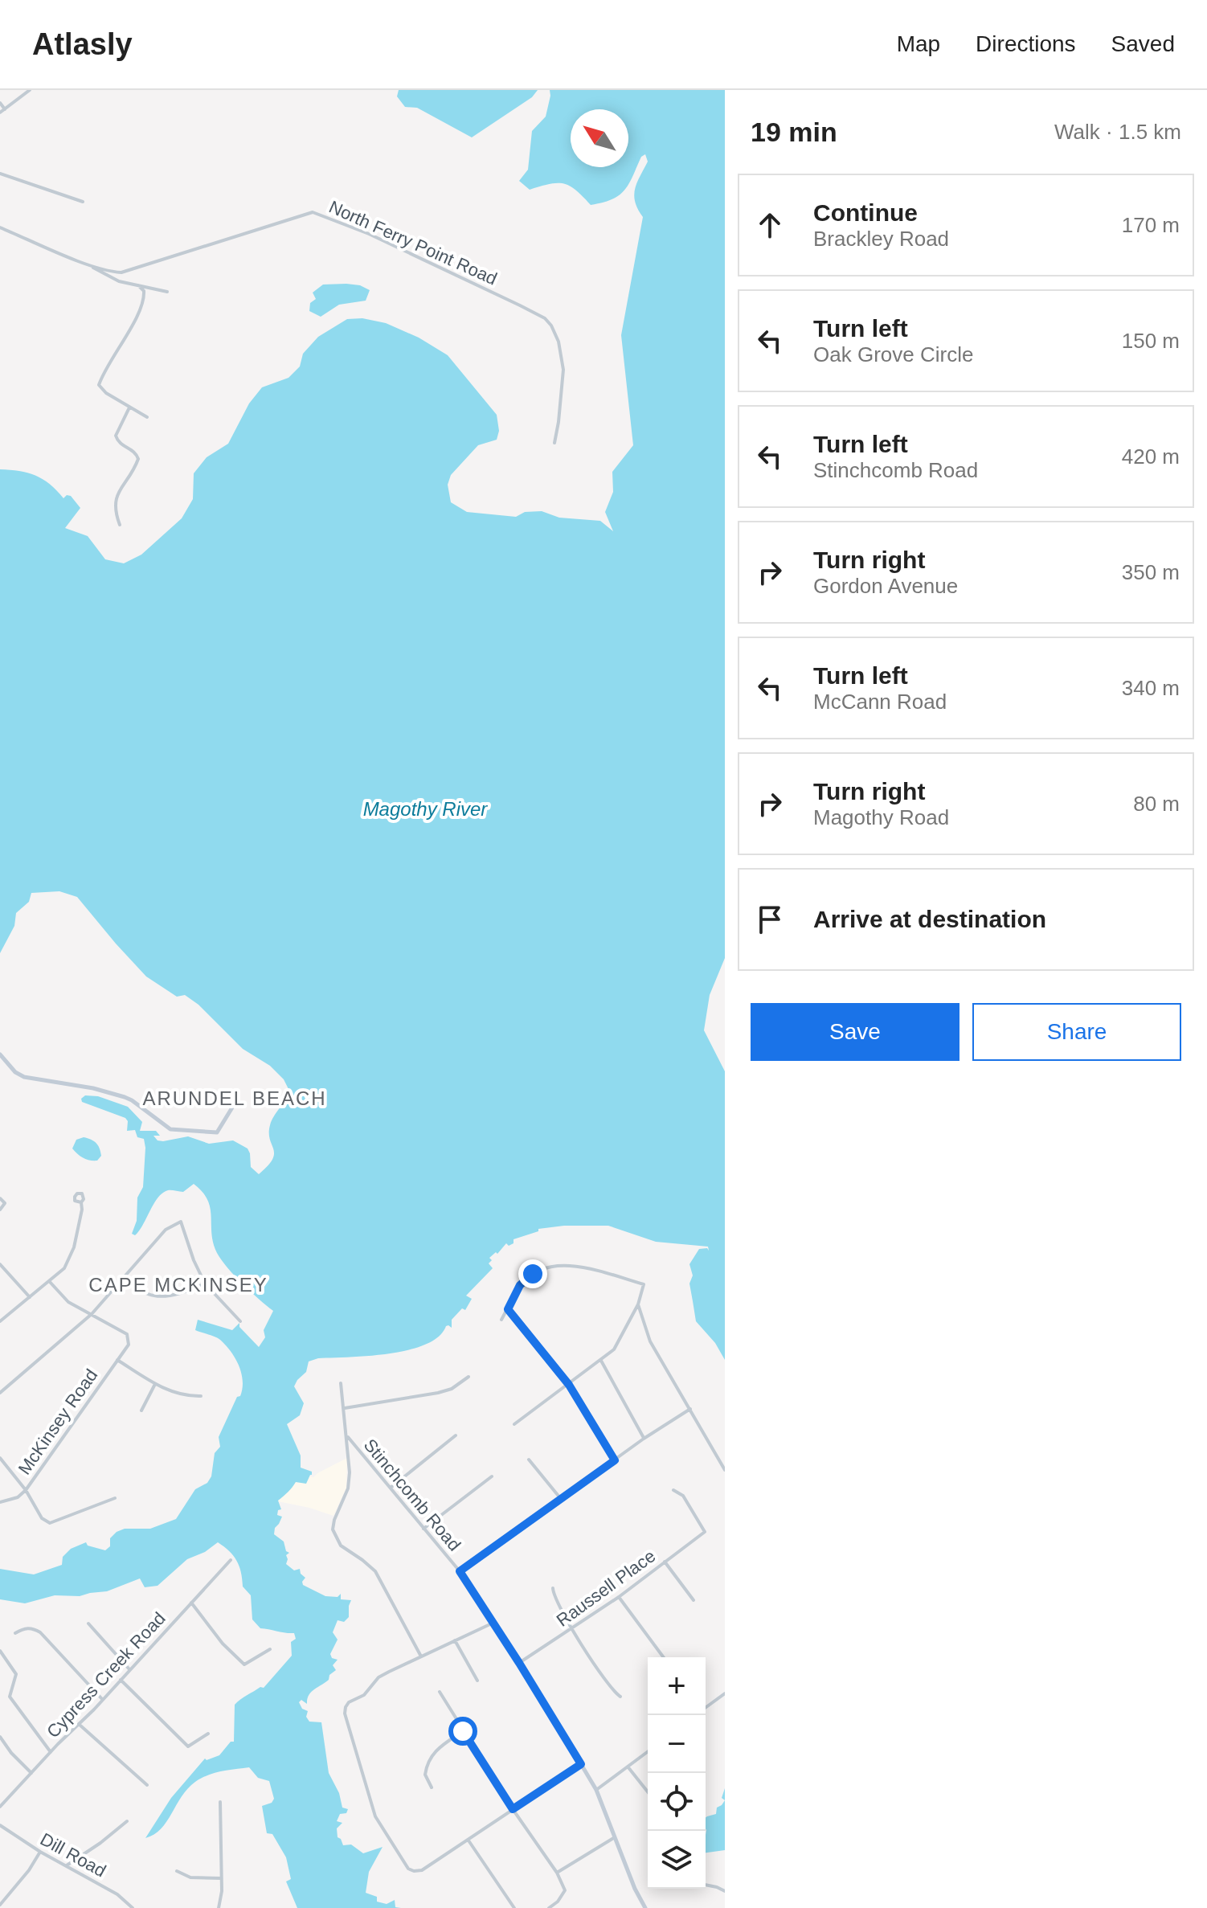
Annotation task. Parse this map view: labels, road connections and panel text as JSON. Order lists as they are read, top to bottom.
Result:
{
  "streets": {
    "street": [
      "North Ferry Point Road",
      "McKinsey Road",
      "Stinchcomb Road",
      "Raussell Place",
      "Cypress Creek Road",
      "Dill Road"
    ]
  },
  "crossings": [
    ["Stinchcomb Road", "Raussell Place"]
  ],
  "districts": ["ARUNDEL BEACH", "CAPE MCKINSEY"],
  "water": ["Magothy River"],
  "north": "top left",
  "page": {
    "header": "Atlasly",
    "nav": ["Map", "Directions", "Saved"],
    "heading": ["19 min", "Walk · 1.5 km"],
    "list": [
      ["Continue", "Brackley Road", "170 m"],
      ["Turn left", "Oak Grove Circle", "150 m"],
      ["Turn left", "Stinchcomb Road", "420 m"],
      ["Turn right", "Gordon Avenue", "350 m"],
      ["Turn left", "McCann Road", "340 m"],
      ["Turn right", "Magothy Road", "80 m"],
      "Arrive at destination"
    ],
    "buttons": ["Save", "Share"],
    "map_buttons": ["+", "−"]
  }
}
